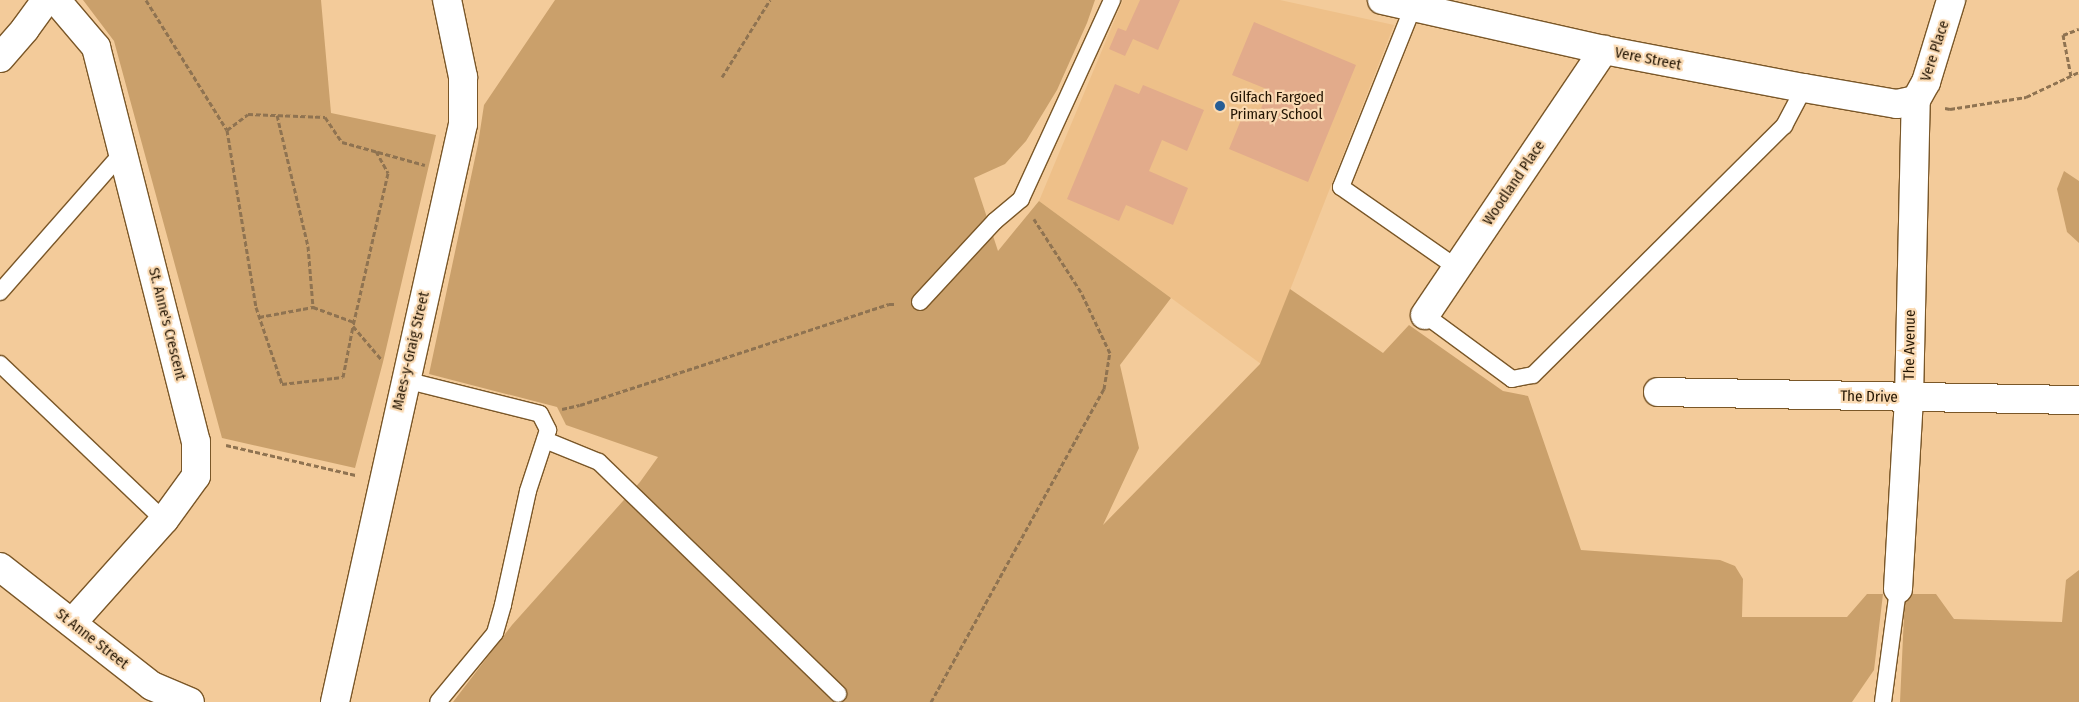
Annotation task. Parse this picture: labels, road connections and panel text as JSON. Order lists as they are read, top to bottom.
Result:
{
  "streets": {
    "street": [
      "Vere Place",
      "Vere Street",
      "Woodland Place",
      "St. Anne's Crescent",
      "The Avenue",
      "Maes-y-Graig Street",
      "The Drive",
      "St Anne Street"
    ]
  },
  "crossings": [
    ["Vere Place", "Vere Street"],
    ["Vere Place", "The Avenue"],
    ["Vere Street", "Woodland Place"],
    ["Vere Street", "The Avenue"],
    ["St. Anne's Crescent", "St Anne Street"],
    ["The Avenue", "The Drive"]
  ],
  "places": ["Gilfach Fargoed Primary School"]
}
